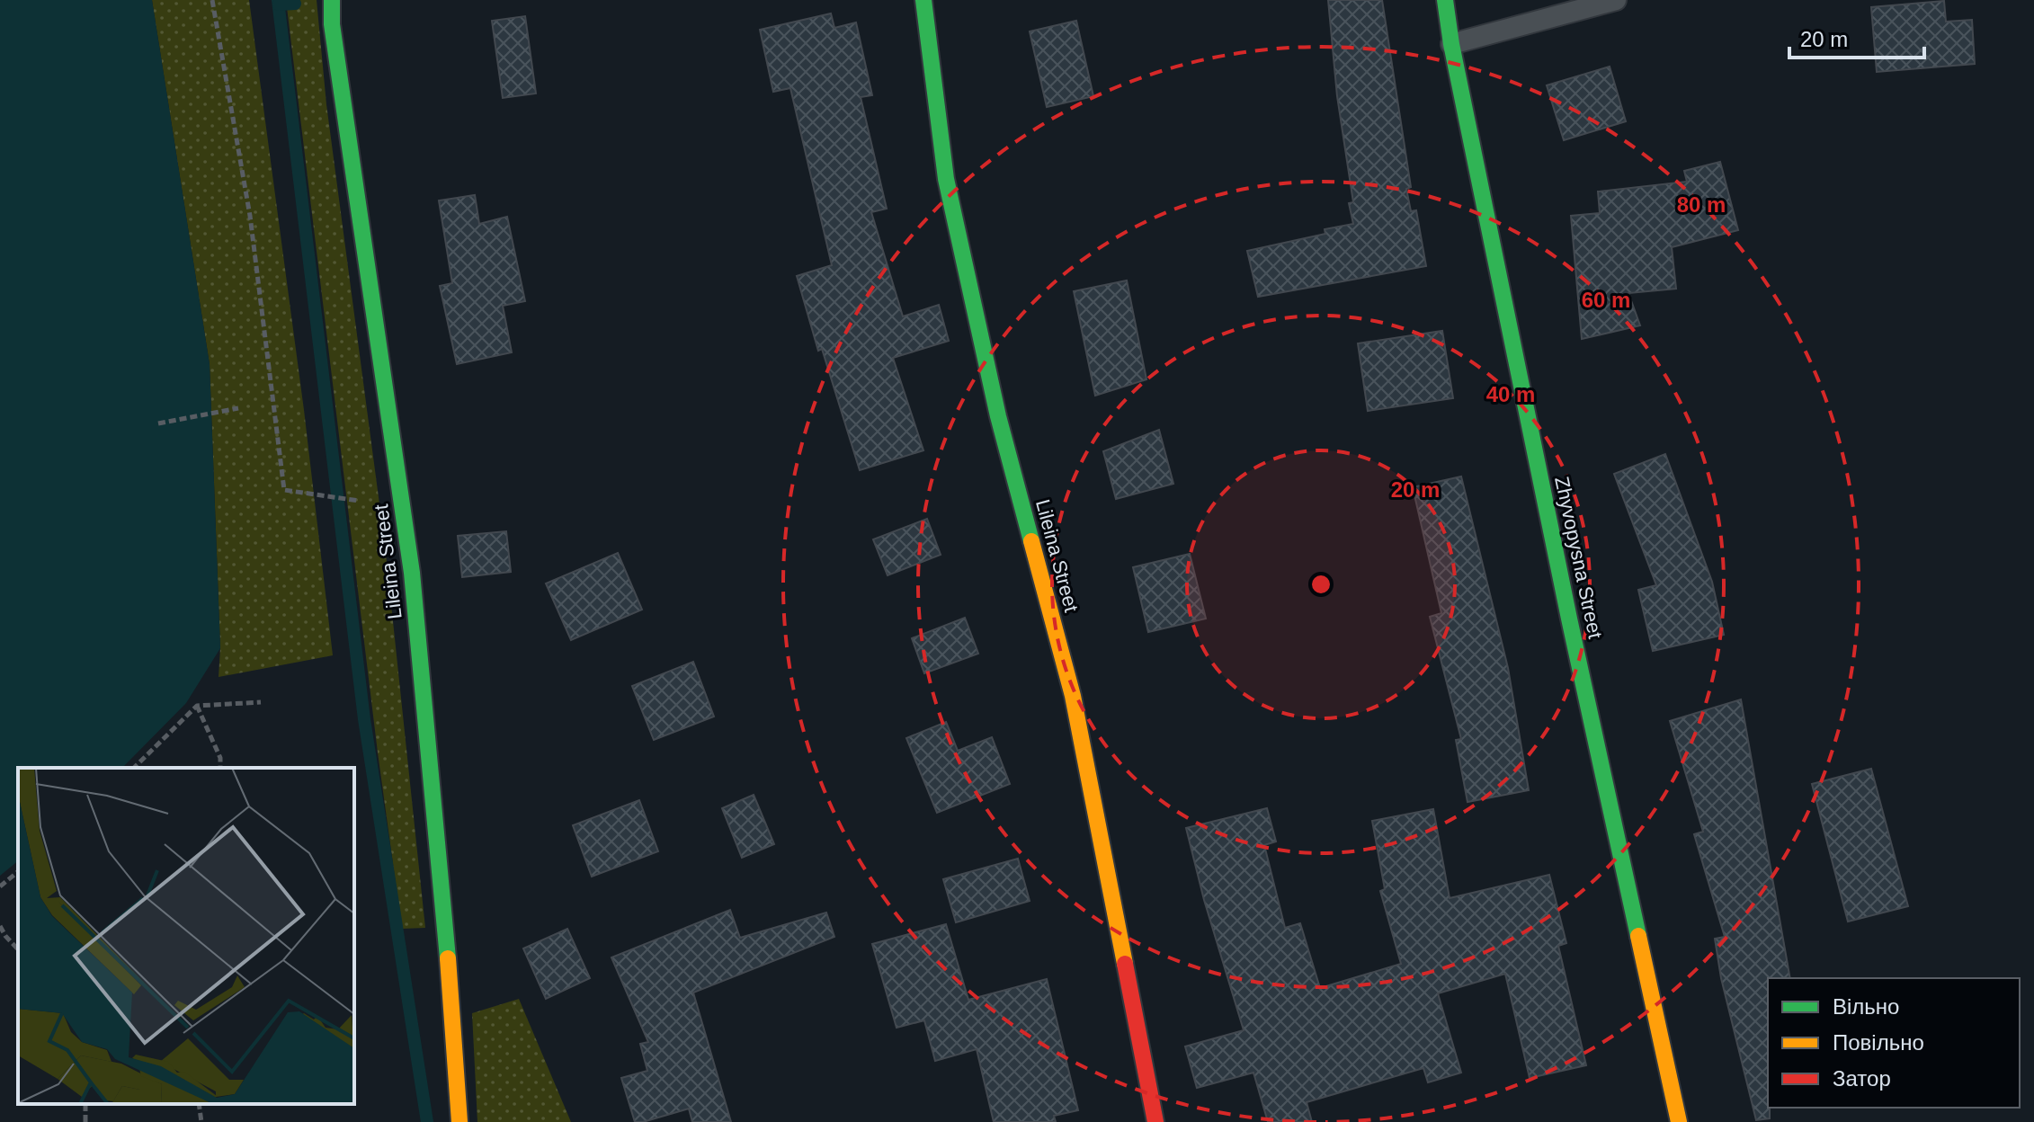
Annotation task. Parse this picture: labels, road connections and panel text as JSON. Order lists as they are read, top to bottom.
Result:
{
  "streets": {
    "street": ["Lileina Street", "Zhyvopysna Street"]
  },
  "legend": ["Вільно", "Повільно", "Затор"],
  "scale_bar": "20 m",
  "rings": [
    "80 m",
    "60 m",
    "40 m",
    "20 m"
  ]
}
